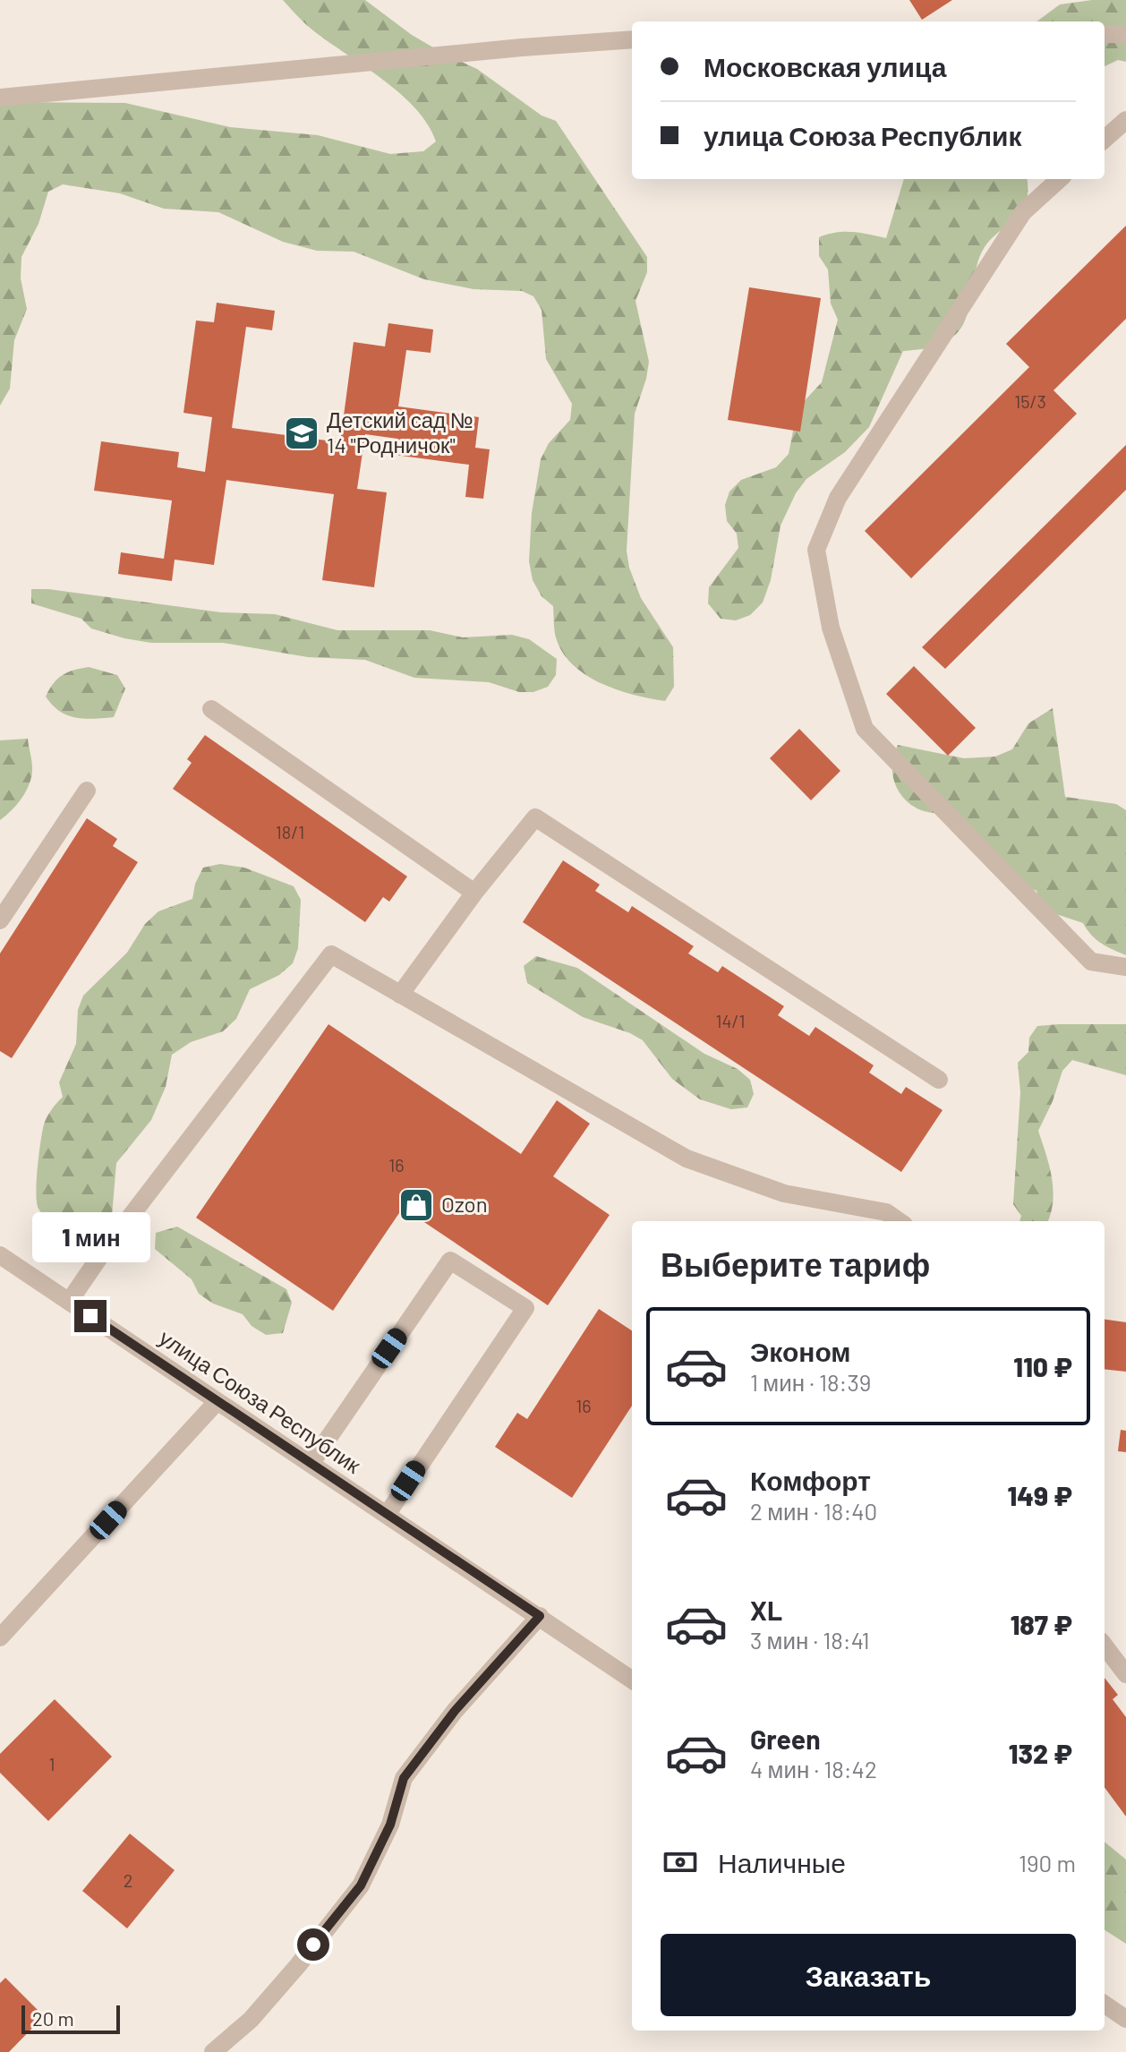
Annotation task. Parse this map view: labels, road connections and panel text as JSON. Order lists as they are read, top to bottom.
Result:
{
  "streets": {
    "street": ["улица Союза Республик"]
  },
  "places": {
    "school or university": ["Детский сад № 14 \"Родничок\""],
    "shop": ["Ozon"]
  },
  "house_numbers": [
    "15/3",
    "18/1",
    "14/1",
    "16",
    "16",
    "1",
    "2"
  ],
  "scale_bar": "20 m",
  "page": {
    "banner": ["Московская улица", "улица Союза Республик"],
    "bubble": "1 мин",
    "heading": "Выберите тариф",
    "list": [
      {
        "name": "Эконом",
        "note": "1 мин · 18:39",
        "value": "110 ₽"
      },
      {
        "name": "Комфорт",
        "note": "2 мин · 18:40",
        "value": "149 ₽"
      },
      {
        "name": "XL",
        "note": "3 мин · 18:41",
        "value": "187 ₽"
      },
      {
        "name": "Green",
        "note": "4 мин · 18:42",
        "value": "132 ₽"
      }
    ],
    "pay": ["Наличные", "190 m"],
    "buttons": "Заказать",
    "scale": "20 m"
  }
}
